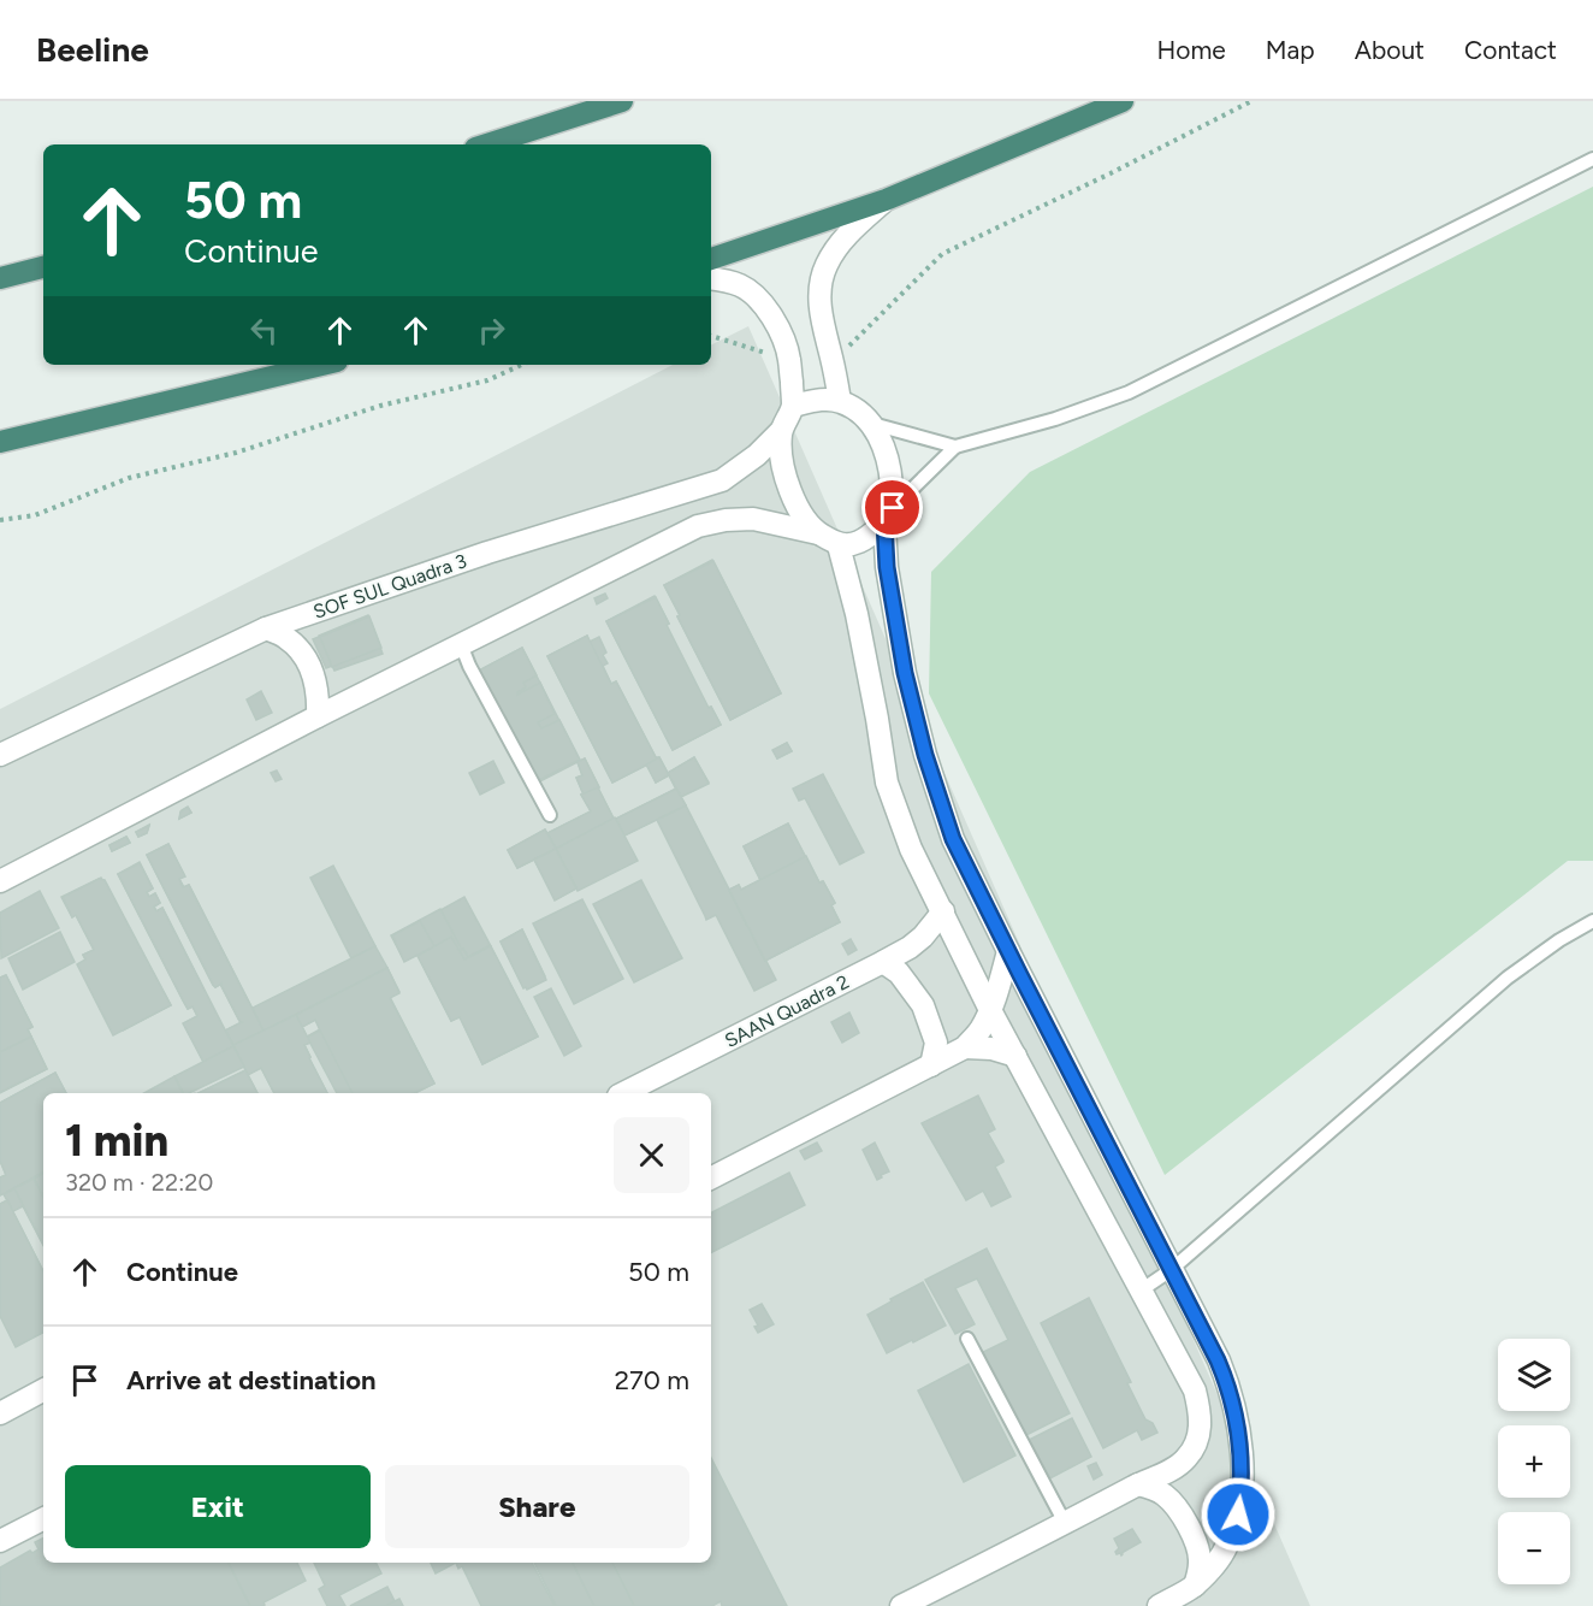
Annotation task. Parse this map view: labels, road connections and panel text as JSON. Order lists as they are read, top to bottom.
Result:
{
  "streets": {
    "street": ["SOF SUL Quadra 3", "SAAN Quadra 2"]
  },
  "page": {
    "header": "Beeline",
    "nav": [
      "Home",
      "Map",
      "About",
      "Contact"
    ],
    "turn": ["50 m", "Continue"],
    "heading": ["1 min", "320 m · 22:20"],
    "list": [
      {
        "name": "Continue",
        "value": "50 m"
      },
      {
        "name": "Arrive at destination",
        "value": "270 m"
      }
    ],
    "map_buttons": ["+", "−"],
    "buttons": ["Exit", "Share"]
  }
}
